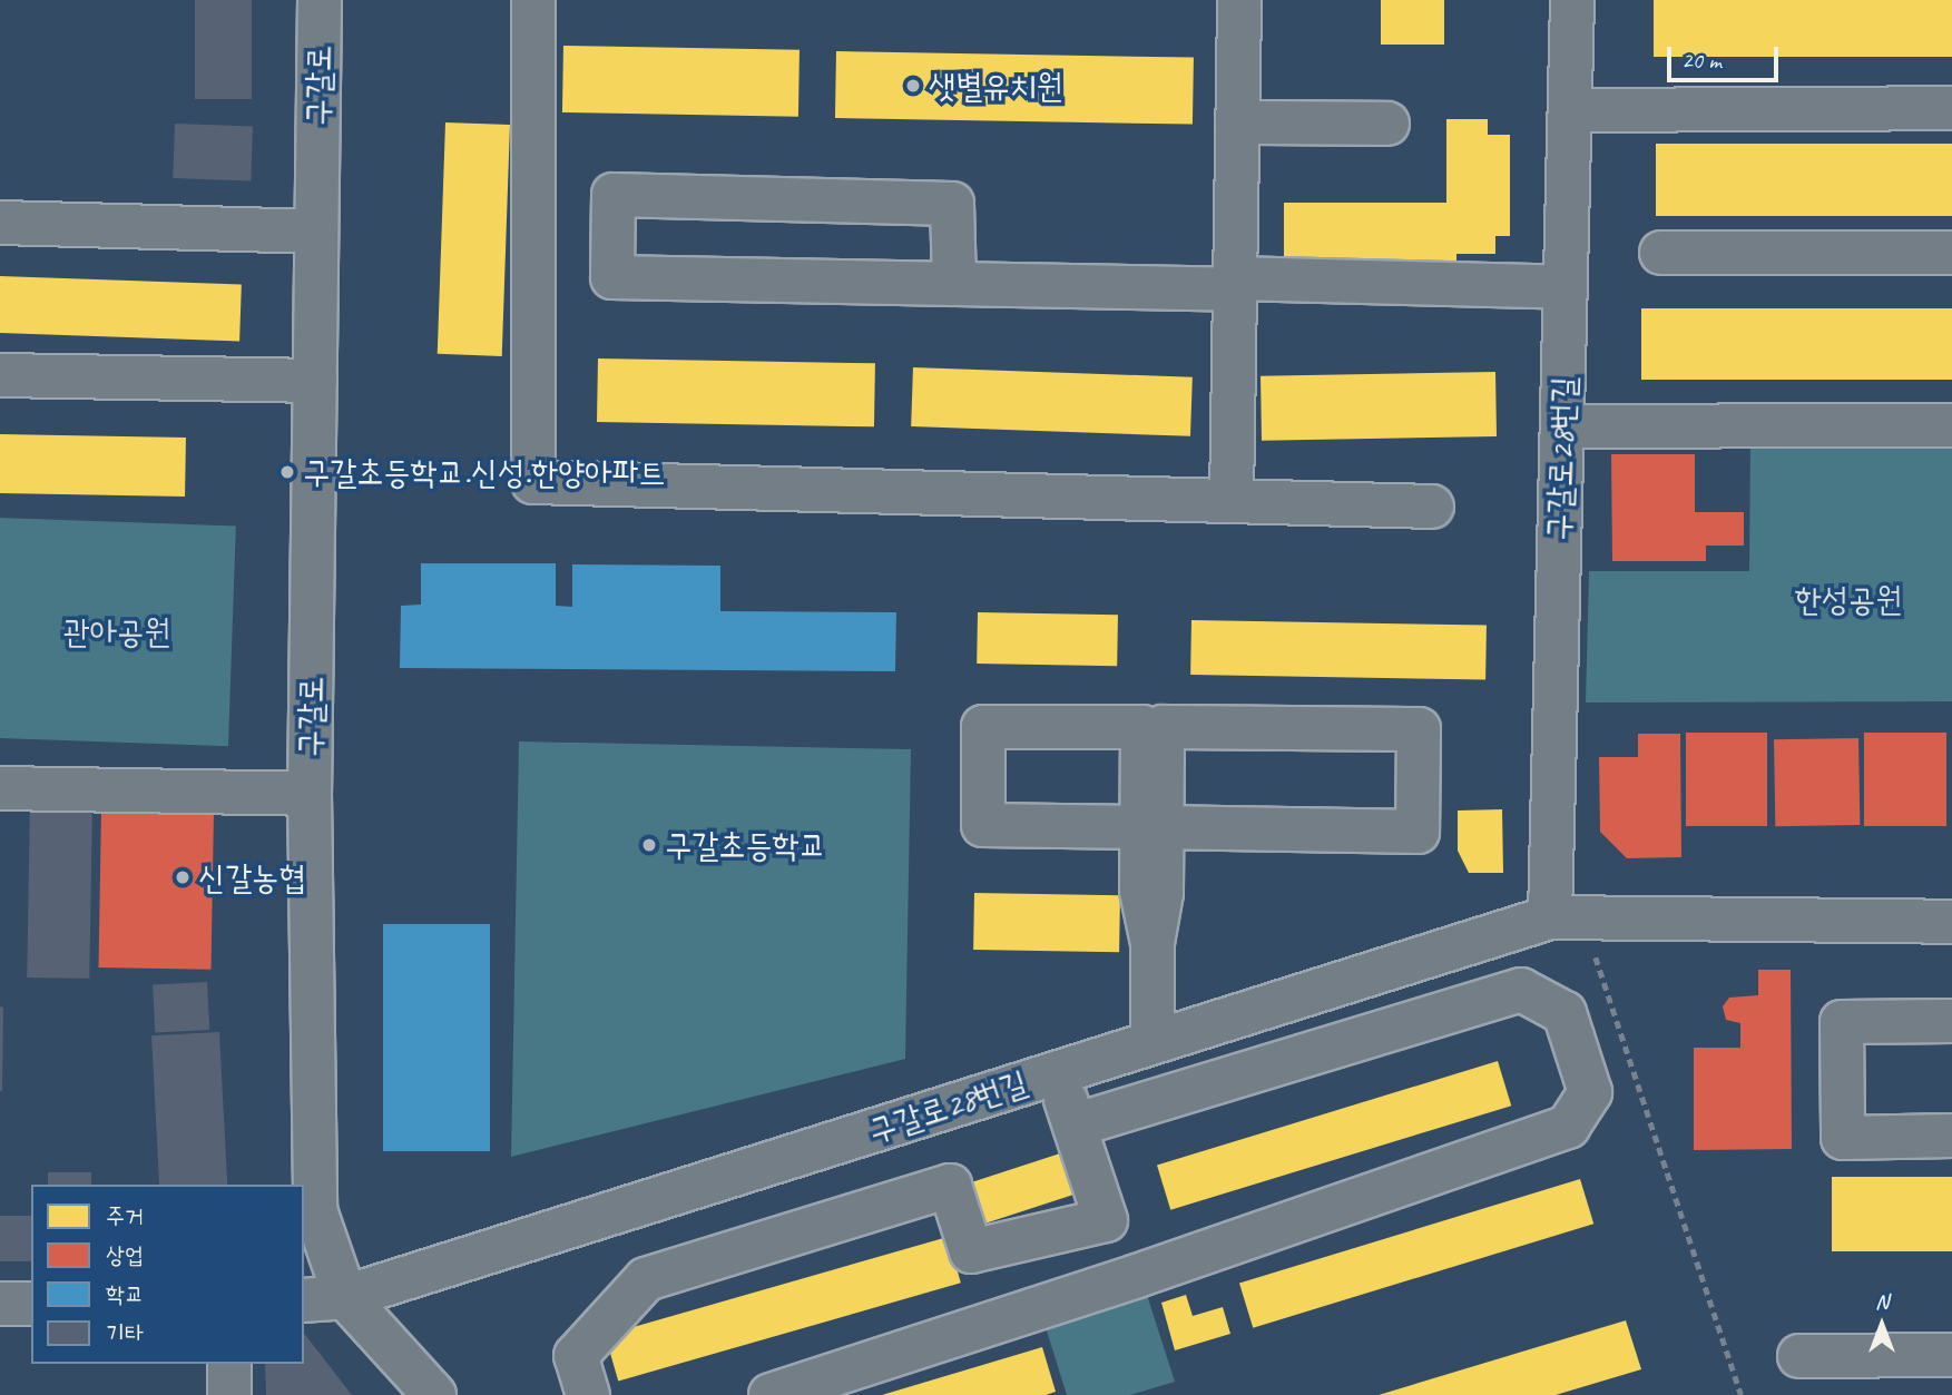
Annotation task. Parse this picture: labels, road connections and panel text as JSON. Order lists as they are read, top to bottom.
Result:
{
  "streets": {
    "street": ["구갈로", "구갈로28번길"]
  },
  "crossings": [
    ["구갈로", "구갈로28번길"]
  ],
  "parks": ["한성공원", "관아공원"],
  "places": [
    "샛별유치원",
    "구갈초등학교.신성.한양아파트",
    "구갈초등학교",
    "신갈농협"
  ],
  "legend": [
    "주거",
    "상업",
    "학교",
    "기타"
  ],
  "scale_bar": "20 m",
  "north": "top"
}
